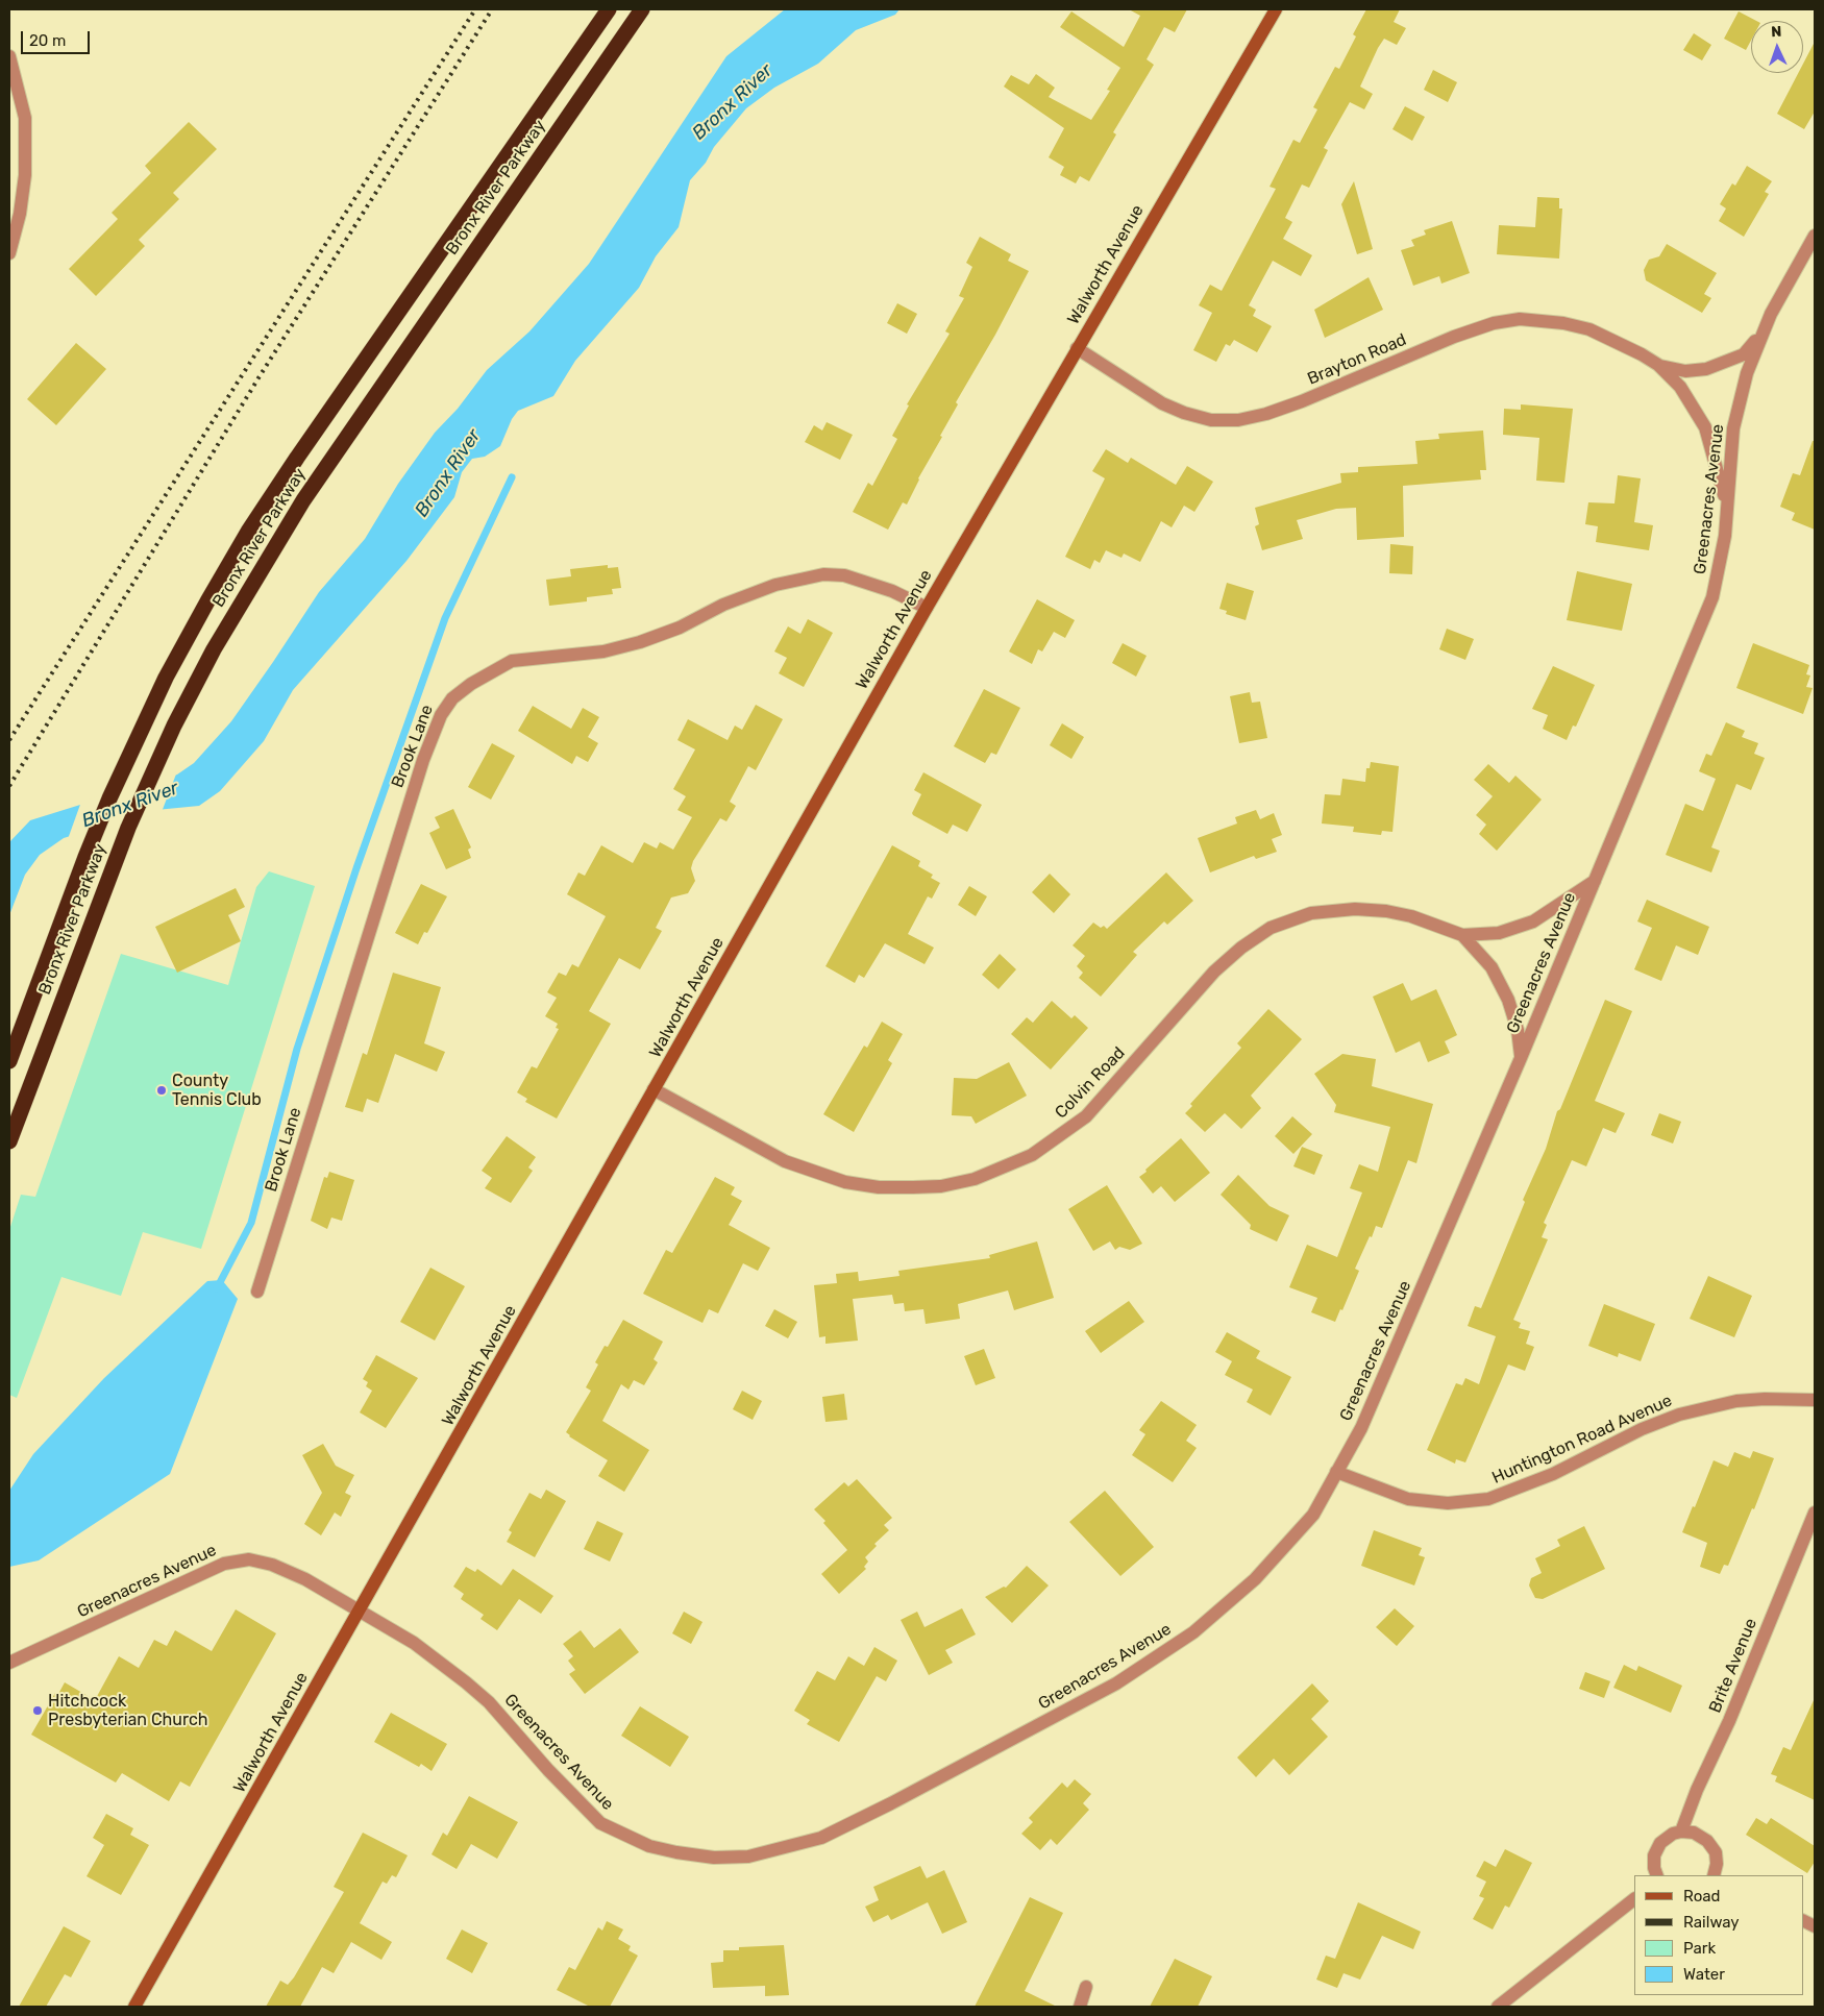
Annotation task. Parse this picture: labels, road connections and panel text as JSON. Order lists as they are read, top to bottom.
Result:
{
  "streets": {
    "highway": ["Bronx River Parkway"],
    "street": [
      "Walworth Avenue",
      "Brayton Road",
      "Greenacres Avenue",
      "Brook Lane",
      "Colvin Road",
      "Huntington Road Avenue",
      "Brite Avenue"
    ]
  },
  "crossings": [
    ["Walworth Avenue", "Brayton Road"],
    ["Walworth Avenue", "Greenacres Avenue"],
    ["Walworth Avenue", "Brook Lane"],
    ["Walworth Avenue", "Colvin Road"],
    ["Brayton Road", "Greenacres Avenue"],
    ["Greenacres Avenue", "Colvin Road"],
    ["Greenacres Avenue", "Huntington Road Avenue"]
  ],
  "water": ["Bronx River"],
  "places": ["County Tennis Club", "Hitchcock Presbyterian Church"],
  "legend": [
    "Road",
    "Railway",
    "Park",
    "Water"
  ],
  "scale_bar": "20 m",
  "north": "top"
}
